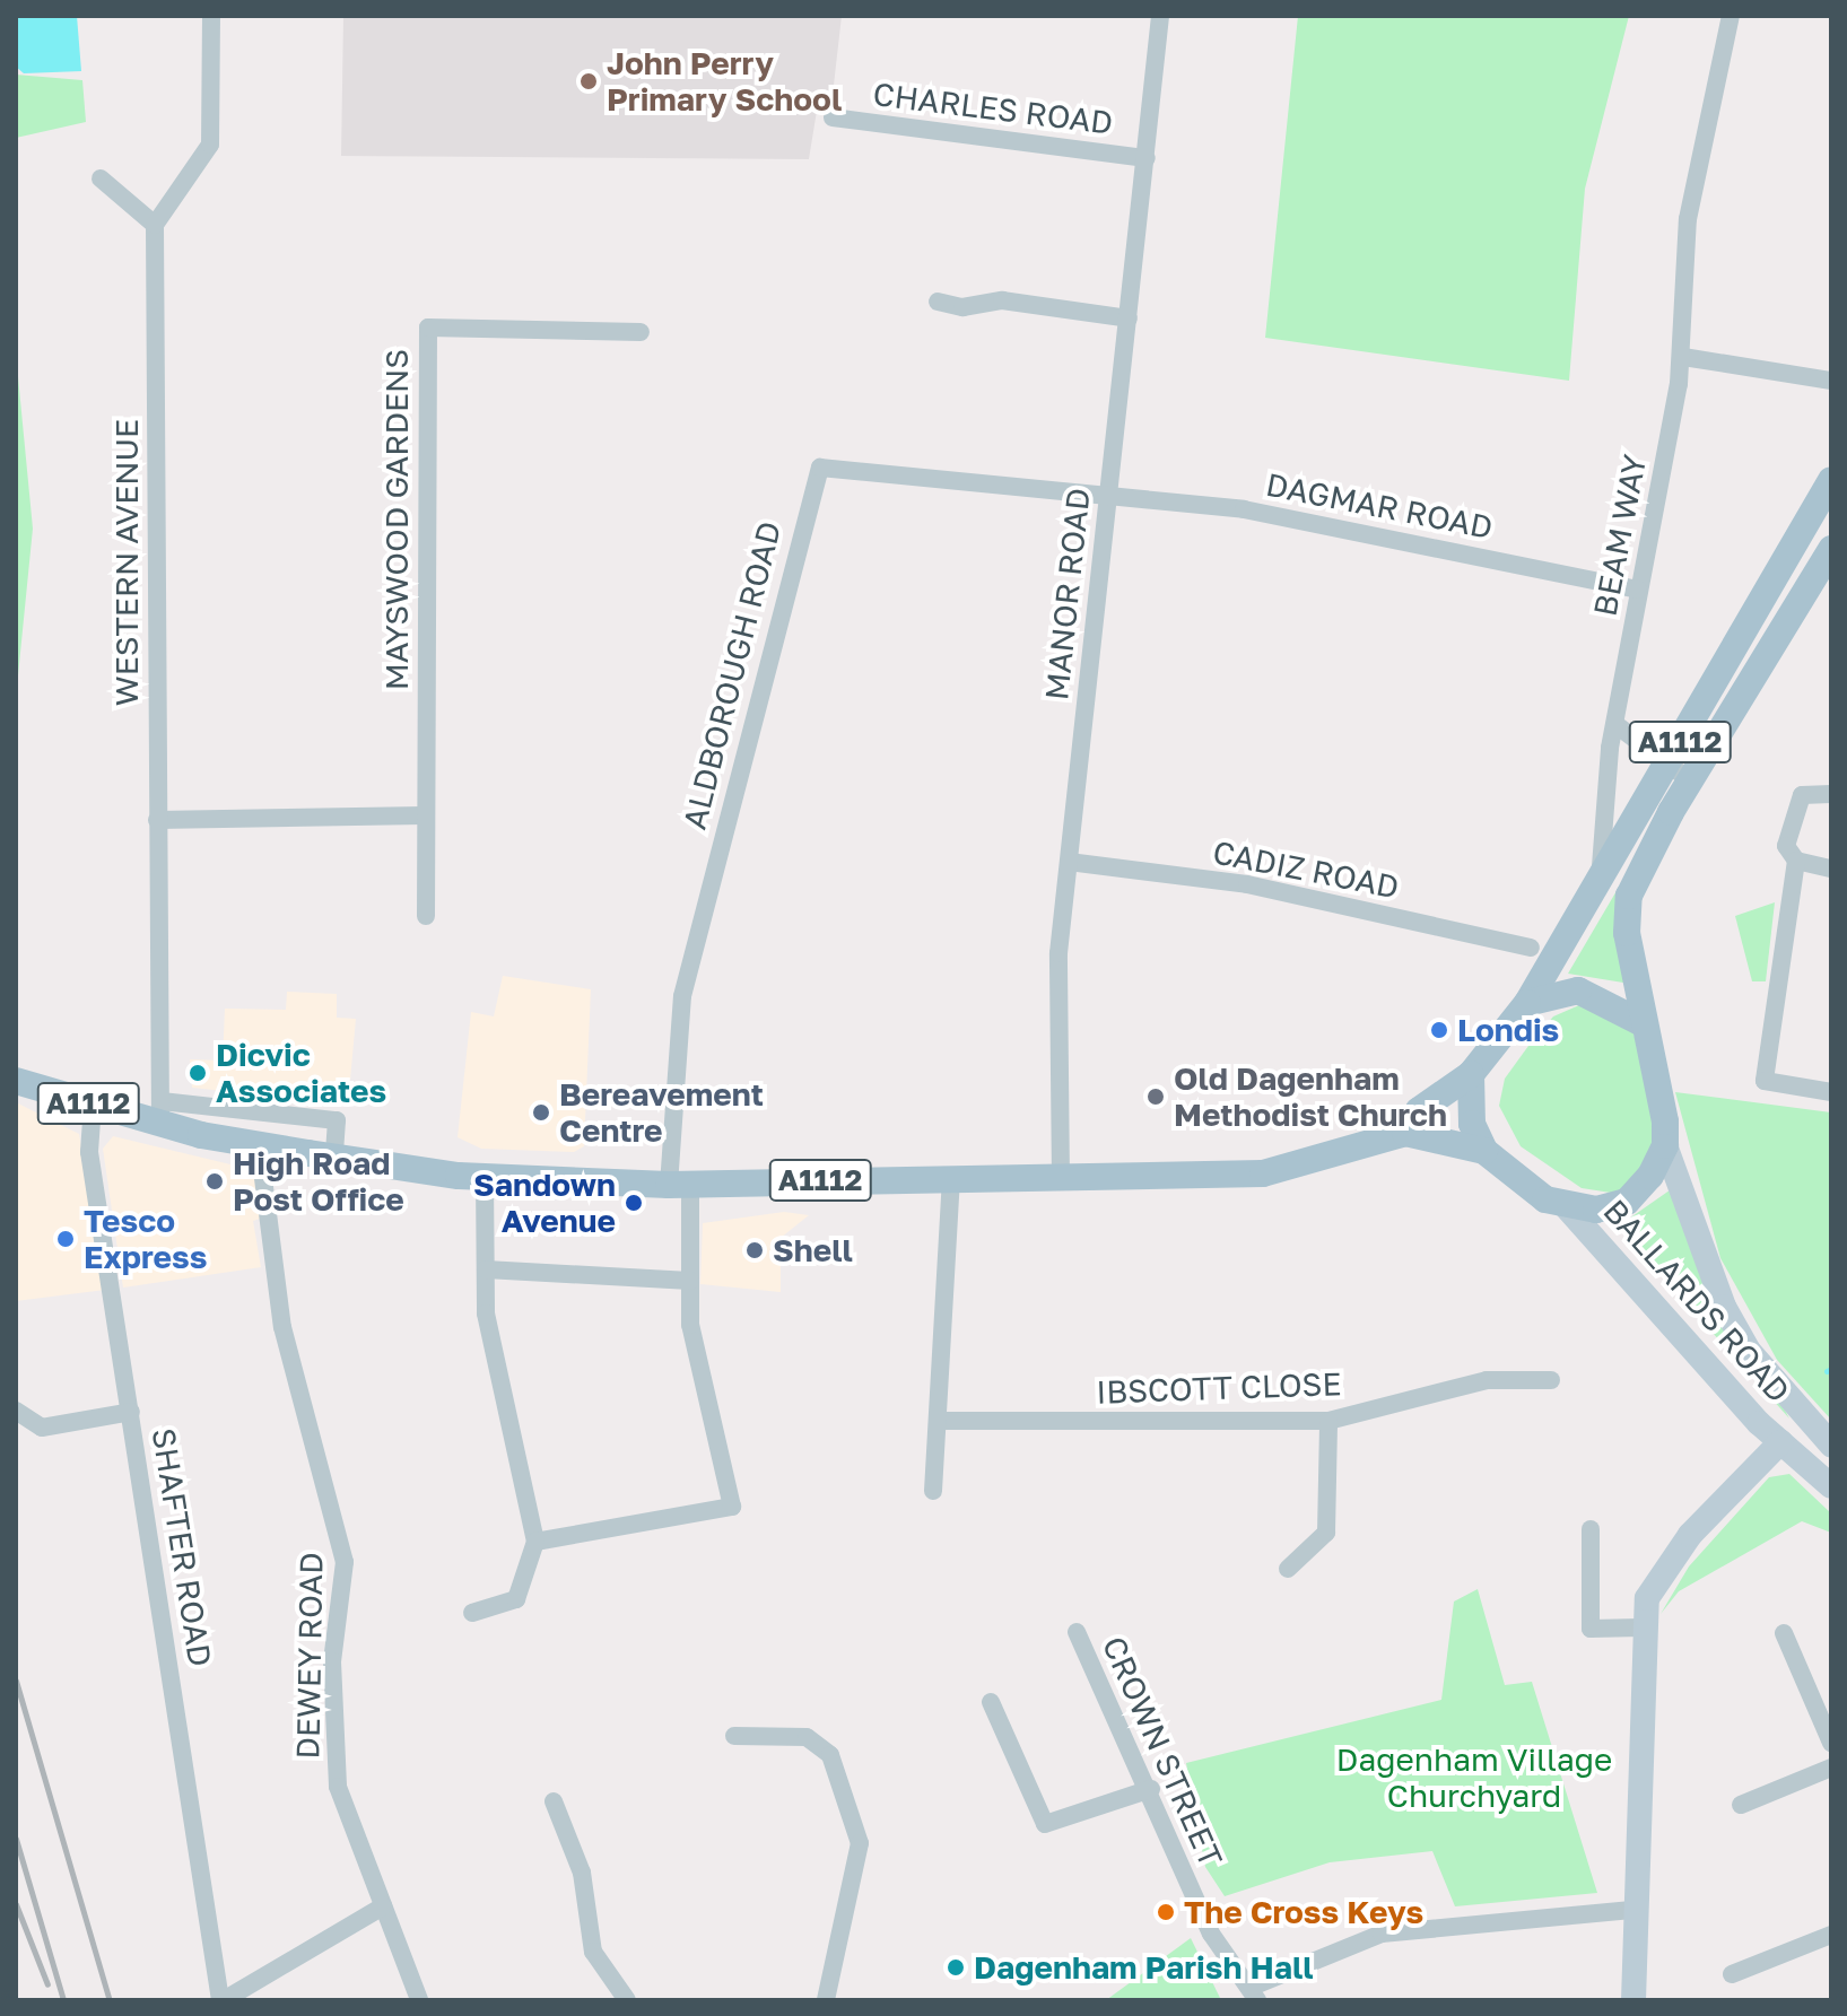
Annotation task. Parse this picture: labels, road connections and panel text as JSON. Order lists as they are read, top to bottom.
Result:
{
  "streets": {
    "main road": ["A1112", "BALLARDS ROAD"],
    "street": [
      "CHARLES ROAD",
      "DAGMAR ROAD",
      "MAYSWOOD GARDENS",
      "BEAM WAY",
      "WESTERN AVENUE",
      "MANOR ROAD",
      "ALDBOROUGH ROAD",
      "CADIZ ROAD",
      "IBSCOTT CLOSE",
      "SHAFTER ROAD",
      "DEWEY ROAD",
      "CROWN STREET"
    ]
  },
  "crossings": [
    ["CHARLES ROAD", "MANOR ROAD"],
    ["DAGMAR ROAD", "BEAM WAY"],
    ["DAGMAR ROAD", "MANOR ROAD"],
    ["DAGMAR ROAD", "ALDBOROUGH ROAD"],
    ["BEAM WAY", "A1112"],
    ["WESTERN AVENUE", "A1112"],
    ["MANOR ROAD", "ALDBOROUGH ROAD"],
    ["MANOR ROAD", "A1112"],
    ["MANOR ROAD", "CADIZ ROAD"],
    ["ALDBOROUGH ROAD", "A1112"],
    ["A1112", "BALLARDS ROAD"],
    ["A1112", "SHAFTER ROAD"],
    ["A1112", "DEWEY ROAD"]
  ],
  "parks": ["Dagenham Village Churchyard"],
  "places": [
    "John Perry Primary School",
    "Londis",
    "Dicvic Associates",
    "Old Dagenham Methodist Church",
    "Bereavement Centre",
    "High Road Post Office",
    "Sandown Avenue",
    "Tesco Express",
    "Shell",
    "The Cross Keys",
    "Dagenham Parish Hall"
  ]
}
